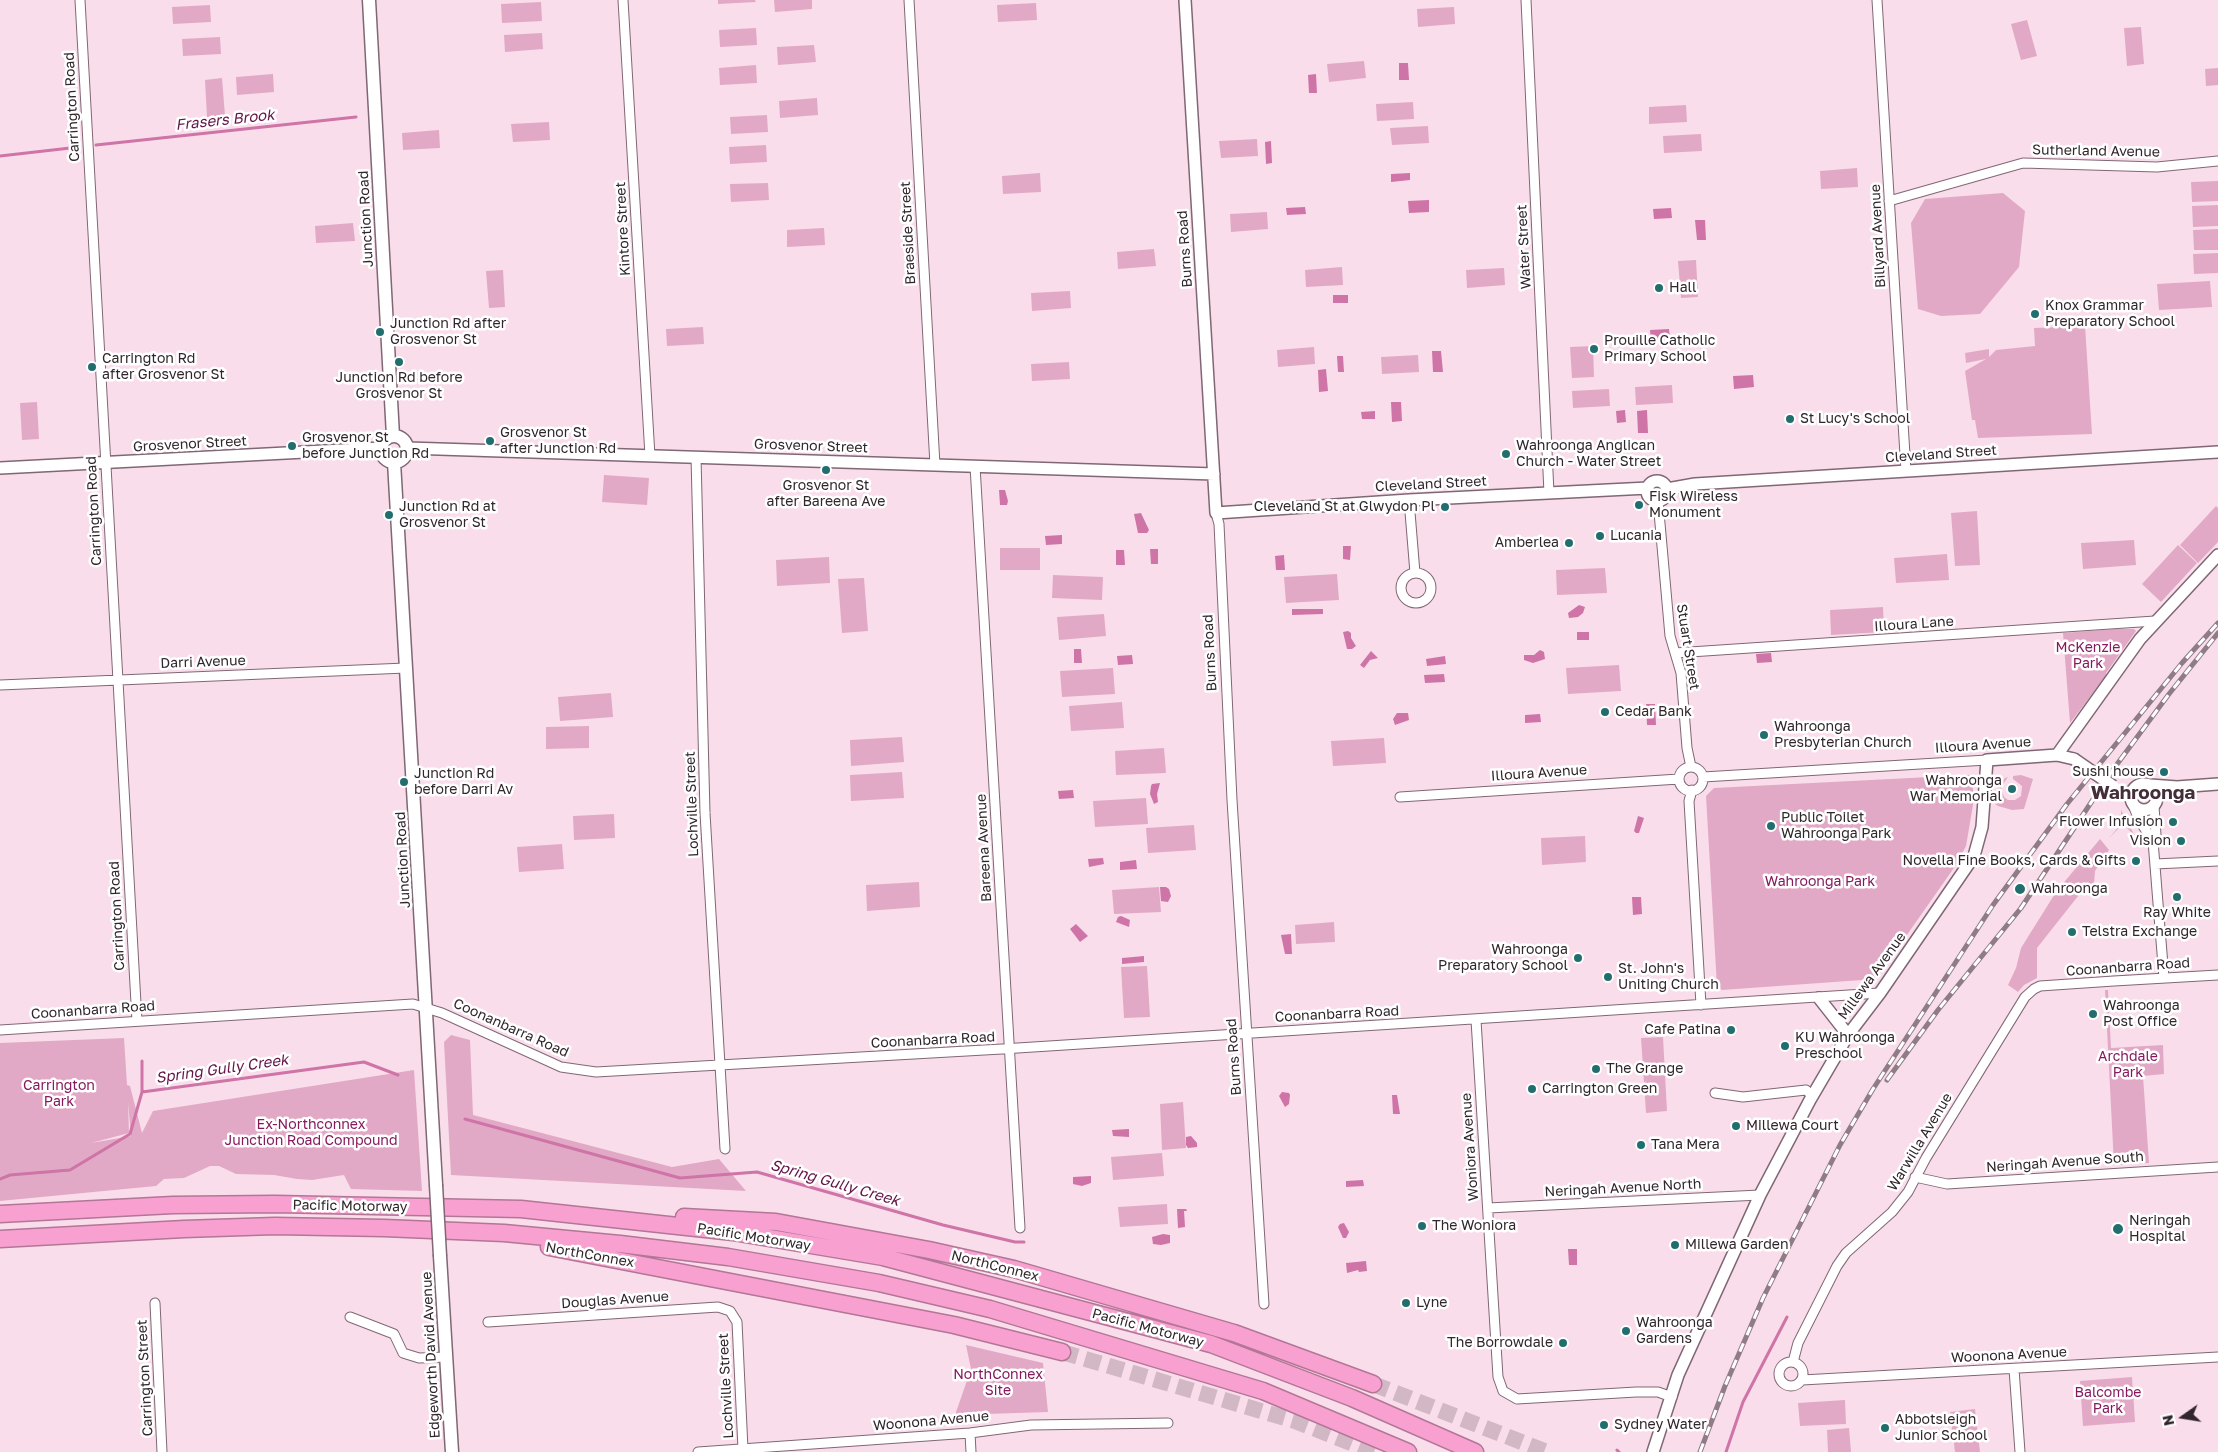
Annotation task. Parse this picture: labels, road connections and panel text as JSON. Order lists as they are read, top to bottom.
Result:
{
  "streets": {
    "highway": ["Pacific Motorway", "NorthConnex"],
    "main road": ["Junction Road", "Edgeworth David Avenue"],
    "street": [
      "Carrington Road",
      "Sutherland Avenue",
      "Kintore Street",
      "Braeside Street",
      "Billyard Avenue",
      "Water Street",
      "Burns Road",
      "Grosvenor Street",
      "Cleveland Street",
      "Illoura Lane",
      "Stuart Street",
      "Darri Avenue",
      "Illoura Avenue",
      "Lochville Street",
      "Bareena Avenue",
      "Coonanbarra Road",
      "Millewa Avenue",
      "Warwilla Avenue",
      "Woniora Avenue",
      "Neringah Avenue South",
      "Neringah Avenue North",
      "Douglas Avenue",
      "Woonona Avenue",
      "Carrington Street"
    ]
  },
  "crossings": [
    ["Carrington Road", "Grosvenor Street"],
    ["Carrington Road", "Darri Avenue"],
    ["Carrington Road", "Coonanbarra Road"],
    ["Sutherland Avenue", "Billyard Avenue"],
    ["Junction Road", "Grosvenor Street"],
    ["Junction Road", "Darri Avenue"],
    ["Junction Road", "Coonanbarra Road"],
    ["Junction Road", "Edgeworth David Avenue"],
    ["Kintore Street", "Grosvenor Street"],
    ["Braeside Street", "Grosvenor Street"],
    ["Billyard Avenue", "Cleveland Street"],
    ["Water Street", "Cleveland Street"],
    ["Burns Road", "Grosvenor Street"],
    ["Burns Road", "Cleveland Street"],
    ["Burns Road", "Coonanbarra Road"],
    ["Grosvenor Street", "Lochville Street"],
    ["Grosvenor Street", "Bareena Avenue"],
    ["Cleveland Street", "Stuart Street"],
    ["Illoura Lane", "Stuart Street"],
    ["Stuart Street", "Illoura Avenue"],
    ["Illoura Avenue", "Millewa Avenue"],
    ["Lochville Street", "Coonanbarra Road"],
    ["Lochville Street", "Douglas Avenue"],
    ["Lochville Street", "Woonona Avenue"],
    ["Bareena Avenue", "Coonanbarra Road"],
    ["Coonanbarra Road", "Millewa Avenue"],
    ["Coonanbarra Road", "Warwilla Avenue"],
    ["Coonanbarra Road", "Woniora Avenue"],
    ["Millewa Avenue", "Woniora Avenue"],
    ["Millewa Avenue", "Neringah Avenue North"],
    ["Warwilla Avenue", "Neringah Avenue South"],
    ["Warwilla Avenue", "Woonona Avenue"],
    ["Woniora Avenue", "Neringah Avenue North"],
    ["Pacific Motorway", "NorthConnex"]
  ],
  "districts": ["Wahroonga"],
  "water": ["Frasers Brook", "Spring Gully Creek"],
  "parks": [
    "McKenzie Park",
    "Wahroonga Park",
    "Archdale Park",
    "Carrington Park",
    "Ex-Northconnex Junction Road Compound",
    "NorthConnex Site",
    "Balcombe Park"
  ],
  "places": [
    "Hall",
    "Knox Grammar Preparatory School",
    "Junction Rd after Grosvenor St",
    "Prouille Catholic Primary School",
    "Junction Rd before Grosvenor St",
    "Carrington Rd after Grosvenor St",
    "St Lucy's School",
    "Grosvenor St after Junction Rd",
    "Grosvenor St before Junction Rd",
    "Wahroonga Anglican Church - Water Street",
    "Grosvenor St after Bareena Ave",
    "Fisk Wireless Monument",
    "Cleveland St at Glwydon Pl",
    "Junction Rd at Grosvenor St",
    "Lucania",
    "Amberlea",
    "Cedar Bank",
    "Wahroonga Presbyterian Church",
    "Sushi house",
    "Junction Rd before Darri Av",
    "Wahroonga War Memorial",
    "Flower Infusion",
    "Public Toilet Wahroonga Park",
    "Vision",
    "Novella Fine Books, Cards & Gifts",
    "Wahroonga",
    "Ray White",
    "Telstra Exchange",
    "Wahroonga Preparatory School",
    "St. John's Uniting Church",
    "Wahroonga Post Office",
    "Cafe Patina",
    "KU Wahroonga Preschool",
    "The Grange",
    "Carrington Green",
    "Millewa Court",
    "Tana Mera",
    "The Woniora",
    "Neringah Hospital",
    "Millewa Garden",
    "Lyne",
    "Wahroonga Gardens",
    "The Borrowdale",
    "Sydney Water",
    "Abbotsleigh Junior School"
  ],
  "north": "left"
}
